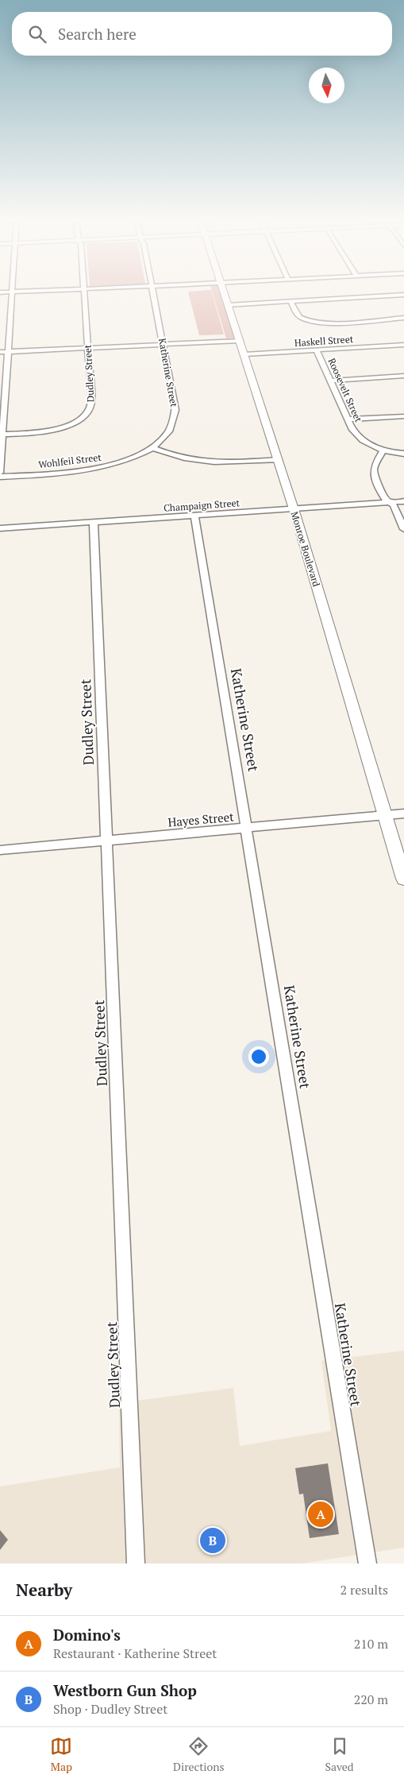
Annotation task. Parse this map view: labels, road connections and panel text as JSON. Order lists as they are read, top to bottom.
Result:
{
  "streets": {
    "street": [
      "Haskell Street",
      "Katherine Street",
      "Dudley Street",
      "Roosevelt Street",
      "Wohlfeil Street",
      "Champaign Street",
      "Monroe Boulevard",
      "Hayes Street"
    ]
  },
  "crossings": [
    ["Haskell Street", "Roosevelt Street"],
    ["Haskell Street", "Monroe Boulevard"],
    ["Katherine Street", "Wohlfeil Street"],
    ["Katherine Street", "Champaign Street"],
    ["Katherine Street", "Hayes Street"],
    ["Dudley Street", "Champaign Street"],
    ["Dudley Street", "Hayes Street"],
    ["Champaign Street", "Monroe Boulevard"],
    ["Monroe Boulevard", "Hayes Street"]
  ],
  "north": "bottom",
  "page": {
    "search": "Search here",
    "pins": ["A", "B"],
    "heading": ["Nearby", "2 results"],
    "list": [
      {
        "mark": "A",
        "name": "Domino's",
        "note": "Restaurant · Katherine Street",
        "value": "210 m"
      },
      {
        "mark": "B",
        "name": "Westborn Gun Shop",
        "note": "Shop · Dudley Street",
        "value": "220 m"
      }
    ],
    "nav": ["Map", "Directions", "Saved"]
  }
}
